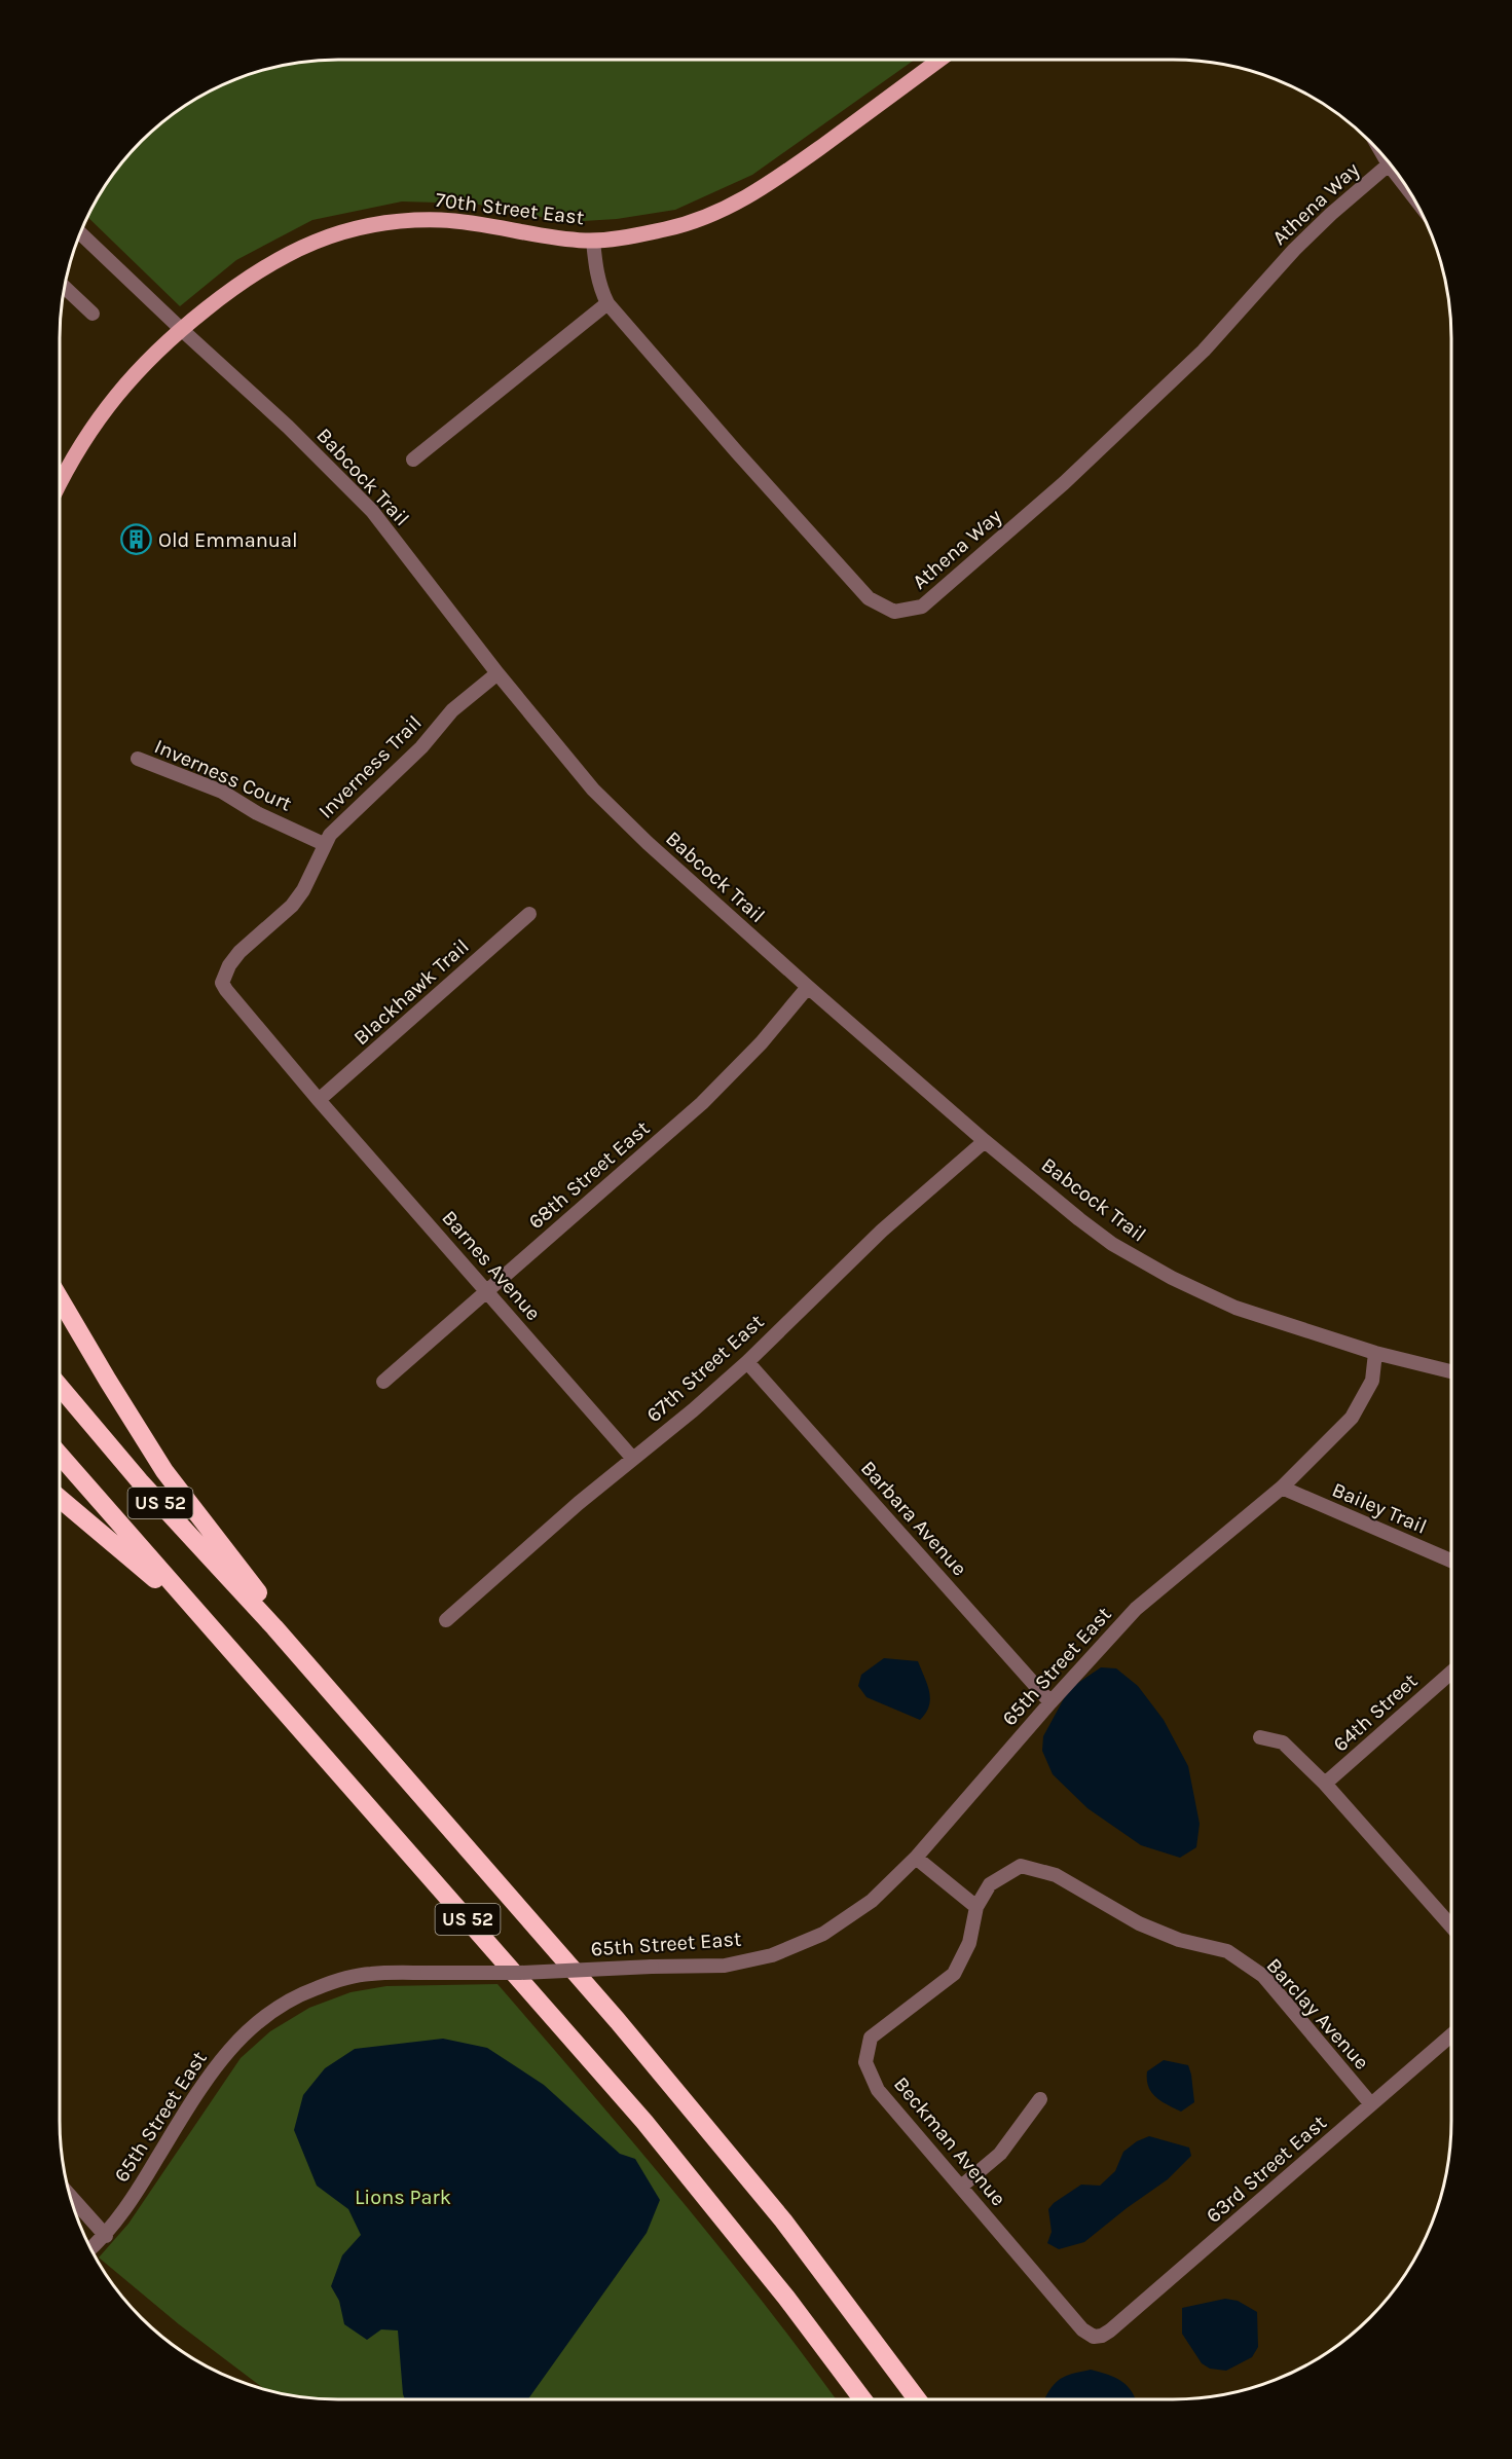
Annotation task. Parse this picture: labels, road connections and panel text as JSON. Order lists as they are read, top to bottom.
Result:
{
  "streets": {
    "highway": ["US 52"],
    "main road": ["70th Street East"],
    "street": [
      "Athena Way",
      "Babcock Trail",
      "Inverness Trail",
      "Inverness Court",
      "Blackhawk Trail",
      "68th Street East",
      "Barnes Avenue",
      "67th Street East",
      "Bailey Trail",
      "Barbara Avenue",
      "65th Street East",
      "64th Street",
      "Barclay Avenue",
      "Beckman Avenue",
      "63rd Street East"
    ]
  },
  "crossings": [
    ["Athena Way", "70th Street East"],
    ["70th Street East", "Babcock Trail"],
    ["Babcock Trail", "Inverness Trail"],
    ["Babcock Trail", "68th Street East"],
    ["Babcock Trail", "67th Street East"],
    ["Babcock Trail", "65th Street East"],
    ["Inverness Trail", "Inverness Court"],
    ["Inverness Trail", "Blackhawk Trail"],
    ["Inverness Trail", "Barnes Avenue"],
    ["Blackhawk Trail", "Barnes Avenue"],
    ["68th Street East", "Barnes Avenue"],
    ["Barnes Avenue", "67th Street East"],
    ["67th Street East", "Barbara Avenue"],
    ["Bailey Trail", "65th Street East"],
    ["Barbara Avenue", "65th Street East"],
    ["Barclay Avenue", "Beckman Avenue"],
    ["Barclay Avenue", "63rd Street East"],
    ["Beckman Avenue", "63rd Street East"]
  ],
  "parks": ["Lions Park"],
  "places": {
    "building": ["Old Emmanual"]
  }
}
